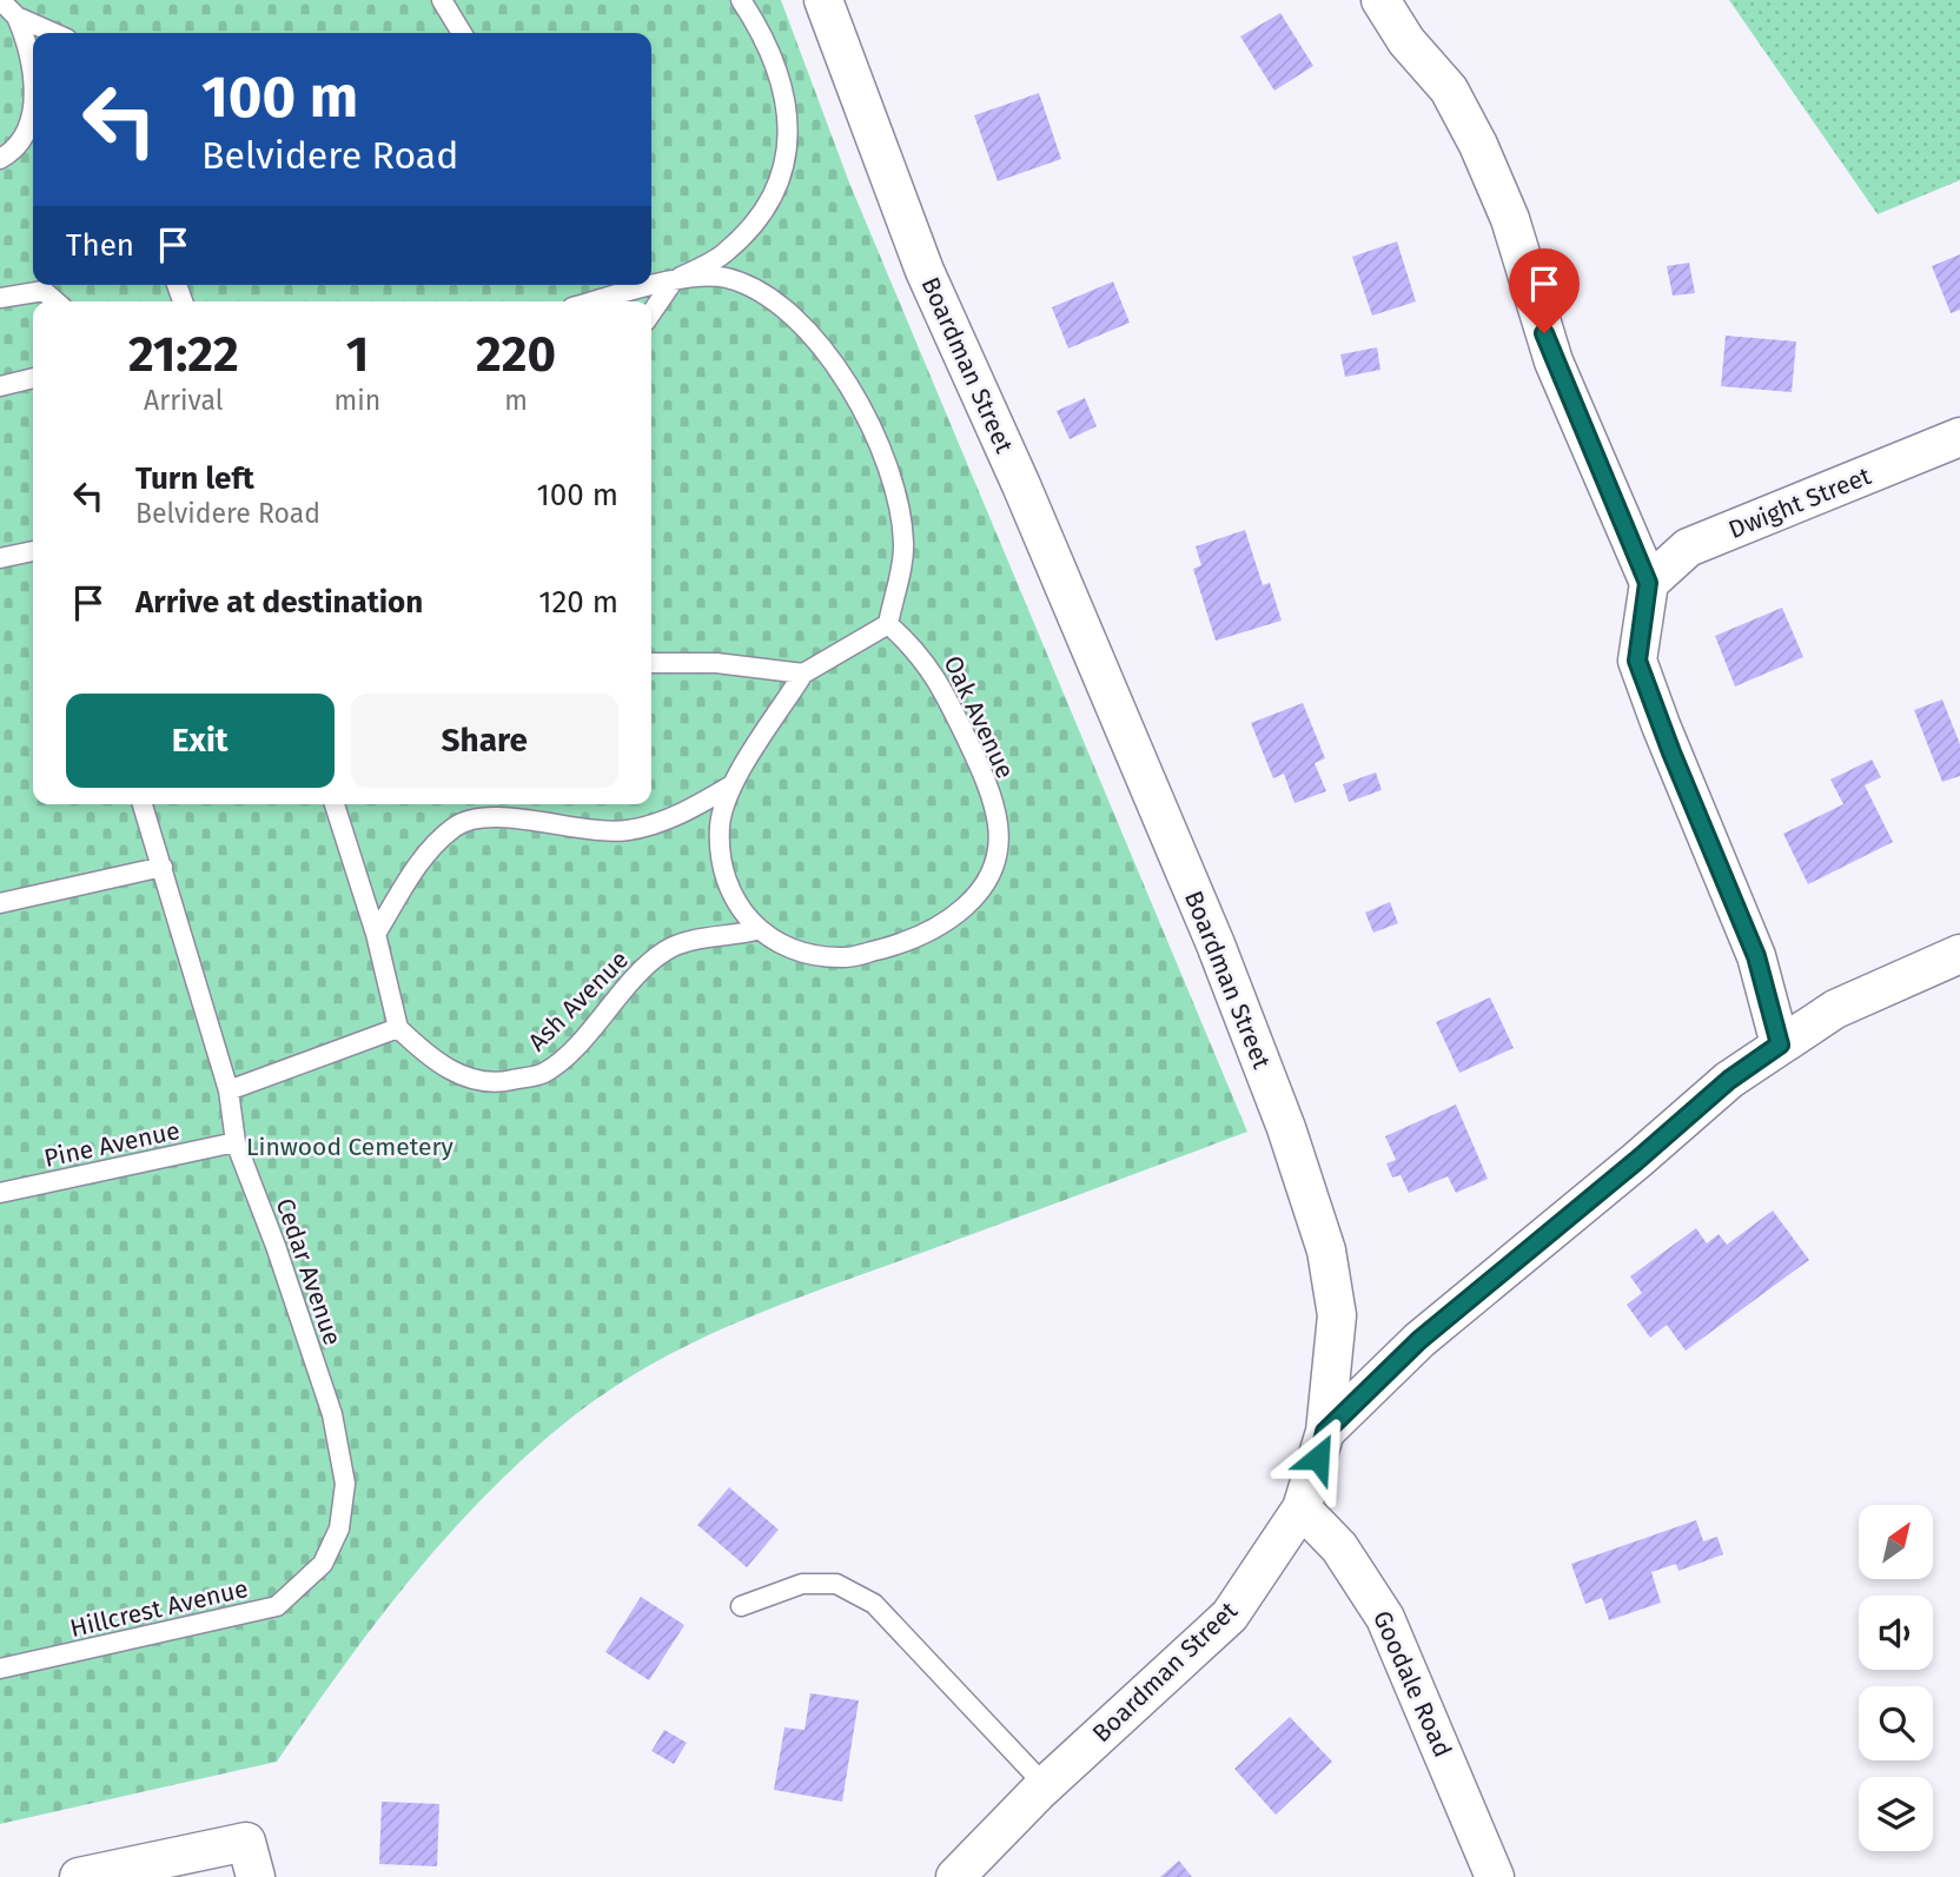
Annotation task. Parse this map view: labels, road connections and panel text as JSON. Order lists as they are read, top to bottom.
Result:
{
  "streets": {
    "street": ["Boardman Street", "Dwight Street", "Goodale Road"],
    "lane": [
      "Oak Avenue",
      "Ash Avenue",
      "Pine Avenue",
      "Cedar Avenue",
      "Hillcrest Avenue"
    ]
  },
  "crossings": [
    ["Boardman Street", "Goodale Road"],
    ["Oak Avenue", "Ash Avenue"],
    ["Pine Avenue", "Cedar Avenue"],
    ["Cedar Avenue", "Hillcrest Avenue"]
  ],
  "parks": ["Linwood Cemetery"],
  "north": "top right",
  "page": {
    "turn": ["100 m", "Belvidere Road"],
    "then": "Then",
    "eta": [
      "21:22",
      "Arrival",
      "1",
      "min",
      "220",
      "m"
    ],
    "list": [
      {
        "name": "Turn left",
        "note": "Belvidere Road",
        "value": "100 m"
      },
      {
        "name": "Arrive at destination",
        "value": "120 m"
      }
    ],
    "buttons": ["Exit", "Share"]
  }
}
